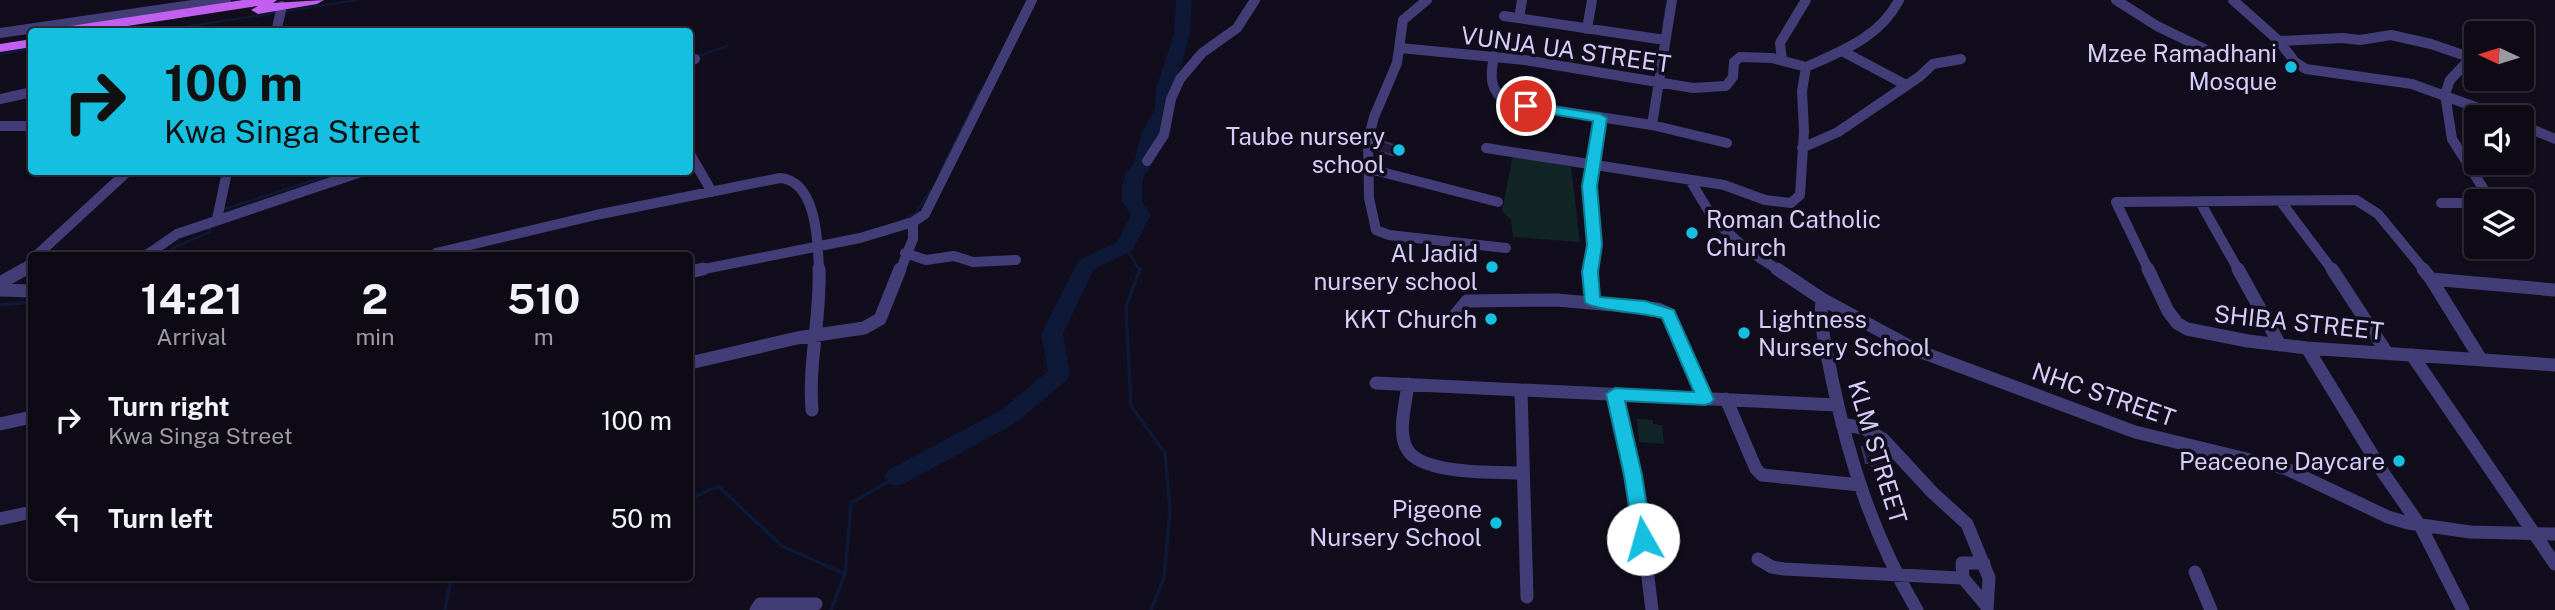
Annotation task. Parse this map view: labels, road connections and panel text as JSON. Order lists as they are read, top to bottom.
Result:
{
  "streets": {
    "street": [
      "VUNJA UA STREET",
      "SHIBA STREET",
      "NHC STREET",
      "KLM STREET"
    ]
  },
  "crossings": [
    ["NHC STREET", "KLM STREET"]
  ],
  "places": [
    "Mzee Ramadhani Mosque",
    "Taube nursery school",
    "Roman Catholic Church",
    "Al Jadid nursery school",
    "KKT Church",
    "Lightness Nursery School",
    "Peaceone Daycare",
    "Pigeone Nursery School"
  ],
  "north": "left",
  "page": {
    "turn": ["100 m", "Kwa Singa Street"],
    "eta": [
      "14:21",
      "Arrival",
      "2",
      "min",
      "510",
      "m"
    ],
    "list": [
      {
        "name": "Turn right",
        "note": "Kwa Singa Street",
        "value": "100 m"
      },
      {
        "name": "Turn left",
        "value": "50 m"
      }
    ]
  }
}
